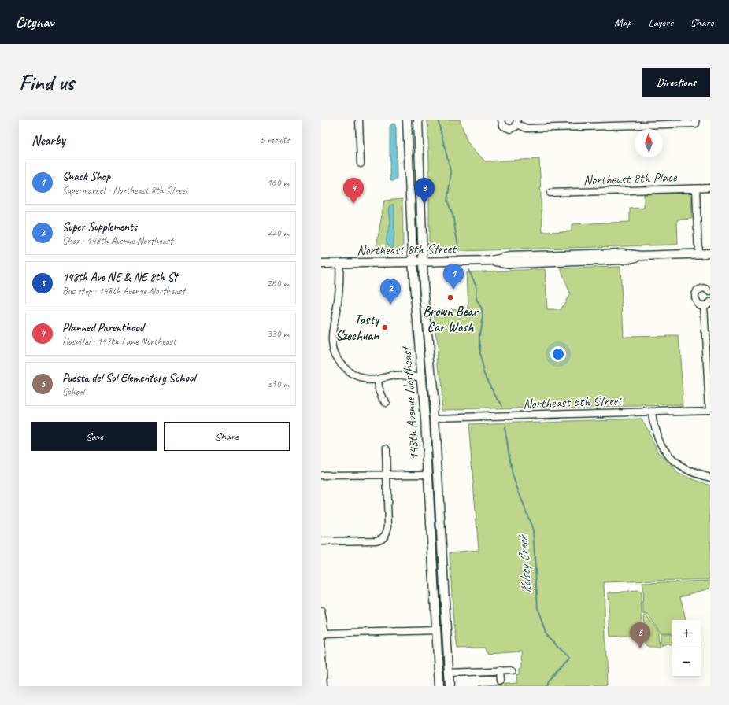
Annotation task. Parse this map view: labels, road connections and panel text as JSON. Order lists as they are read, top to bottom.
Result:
{
  "streets": {
    "main road": ["Northeast 8th Street", "148th Avenue Northeast"],
    "street": ["Northeast 8th Place", "Northeast 6th Street"]
  },
  "crossings": [
    ["Northeast 8th Street", "148th Avenue Northeast"],
    ["Northeast 6th Street", "148th Avenue Northeast"]
  ],
  "water": ["Kelsey Creek"],
  "places": ["Brown Bear Car Wash", "Tasty Szechuan"],
  "north": "top",
  "page": {
    "header": "Citynav",
    "nav": ["Map", "Layers", "Share"],
    "buttons": [
      "Directions",
      ["Save", "Share"]
    ],
    "title": "Find us",
    "heading": ["Nearby", "5 results"],
    "list": [
      {
        "mark": "1",
        "name": "Snack Shop",
        "note": "Supermarket · Northeast 8th Street",
        "value": "160 m"
      },
      {
        "mark": "2",
        "name": "Super Supplements",
        "note": "Shop · 148th Avenue Northeast",
        "value": "220 m"
      },
      {
        "mark": "3",
        "name": "148th Ave NE & NE 8th St",
        "note": "Bus stop · 148th Avenue Northeast",
        "value": "260 m"
      },
      {
        "mark": "4",
        "name": "Planned Parenthood",
        "note": "Hospital · 147th Lane Northeast",
        "value": "330 m"
      },
      {
        "mark": "5",
        "name": "Puesta del Sol Elementary School",
        "note": "School",
        "value": "390 m"
      }
    ],
    "pins": [
      "3",
      "4",
      "1",
      "2",
      "5"
    ],
    "map_buttons": ["+", "−"]
  }
}
